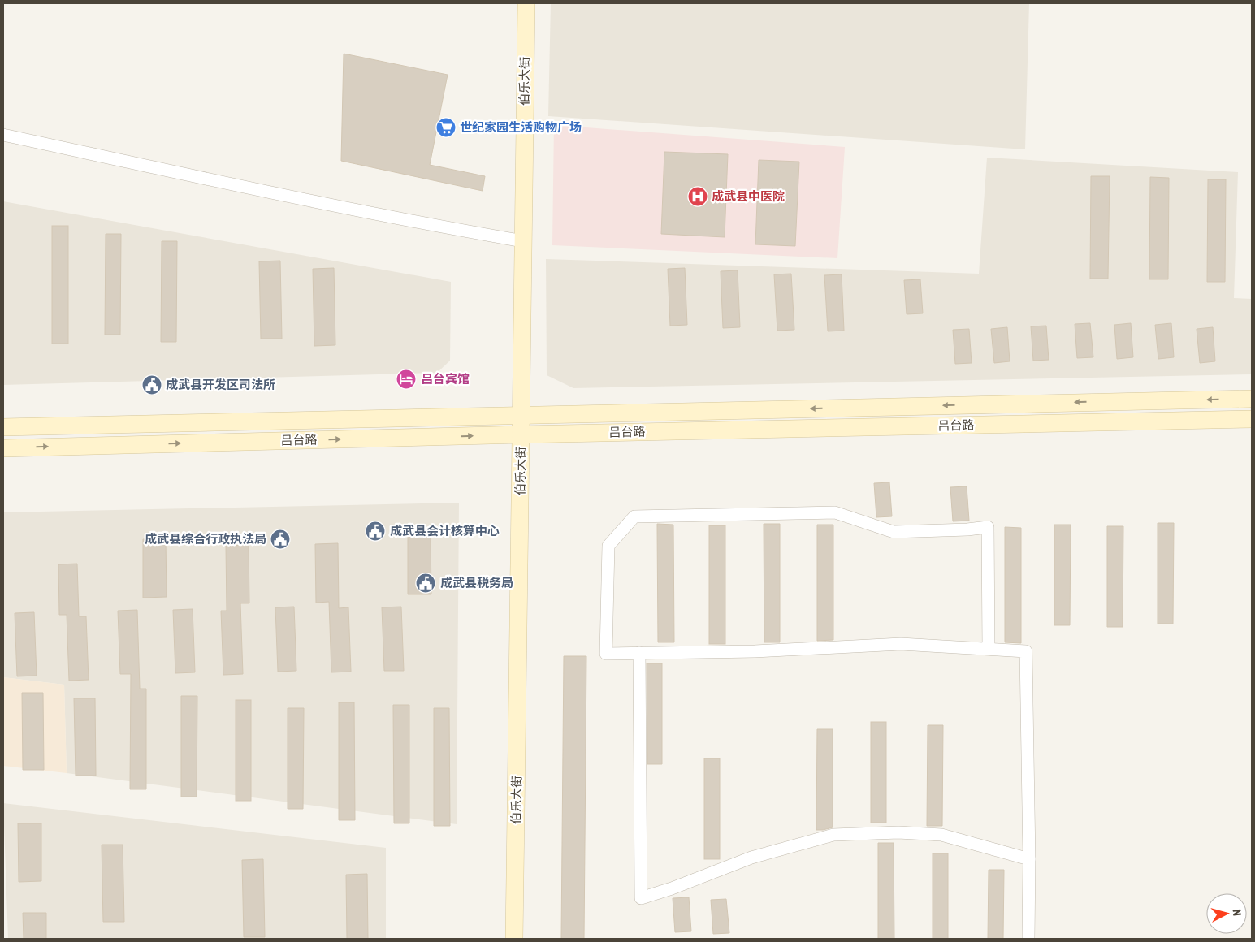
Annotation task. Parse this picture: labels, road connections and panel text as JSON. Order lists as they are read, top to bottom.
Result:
{
  "streets": {
    "main road": ["伯乐大街", "吕台路"]
  },
  "crossings": [
    ["伯乐大街", "吕台路"]
  ],
  "places": {
    "supermarket": ["世纪家园生活购物广场"],
    "hospital": ["成武县中医院"],
    "hotel": ["吕台宾馆"],
    "public building": [
      "成武县开发区司法所",
      "成武县会计核算中心",
      "成武县综合行政执法局",
      "成武县税务局"
    ]
  },
  "north": "right"
}
